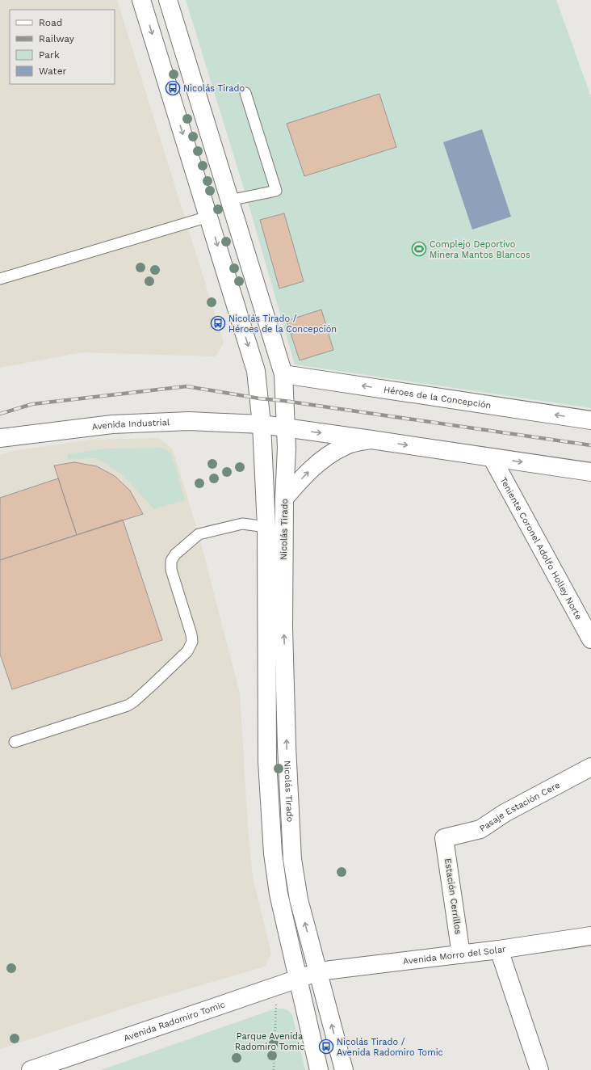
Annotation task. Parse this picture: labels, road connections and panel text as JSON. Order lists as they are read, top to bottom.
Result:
{
  "streets": {
    "main road": [
      "Héroes de la Concepción",
      "Avenida Industrial",
      "Nicolás Tirado",
      "Teniente Coronel Adolfo Holley Norte",
      "Pasaje Estación Cere",
      "Estación Cerrillos",
      "Avenida Morro del Solar",
      "Avenida Radomiro Tomic"
    ]
  },
  "crossings": [
    ["Héroes de la Concepción", "Nicolás Tirado"],
    ["Avenida Industrial", "Nicolás Tirado"],
    ["Nicolás Tirado", "Avenida Morro del Solar"],
    ["Nicolás Tirado", "Avenida Radomiro Tomic"],
    ["Pasaje Estación Cere", "Estación Cerrillos"],
    ["Estación Cerrillos", "Avenida Morro del Solar"],
    ["Avenida Morro del Solar", "Avenida Radomiro Tomic"]
  ],
  "parks": ["Parque Avenida Radomiro Tomic"],
  "places": {
    "bus stop": ["Nicolás Tirado", "Nicolás Tirado / Héroes de la Concepción", "Nicolás Tirado / Avenida Radomiro Tomic"],
    "sports": ["Complejo Deportivo Minera Mantos Blancos"]
  },
  "legend": [
    "Road",
    "Railway",
    "Park",
    "Water"
  ]
}
